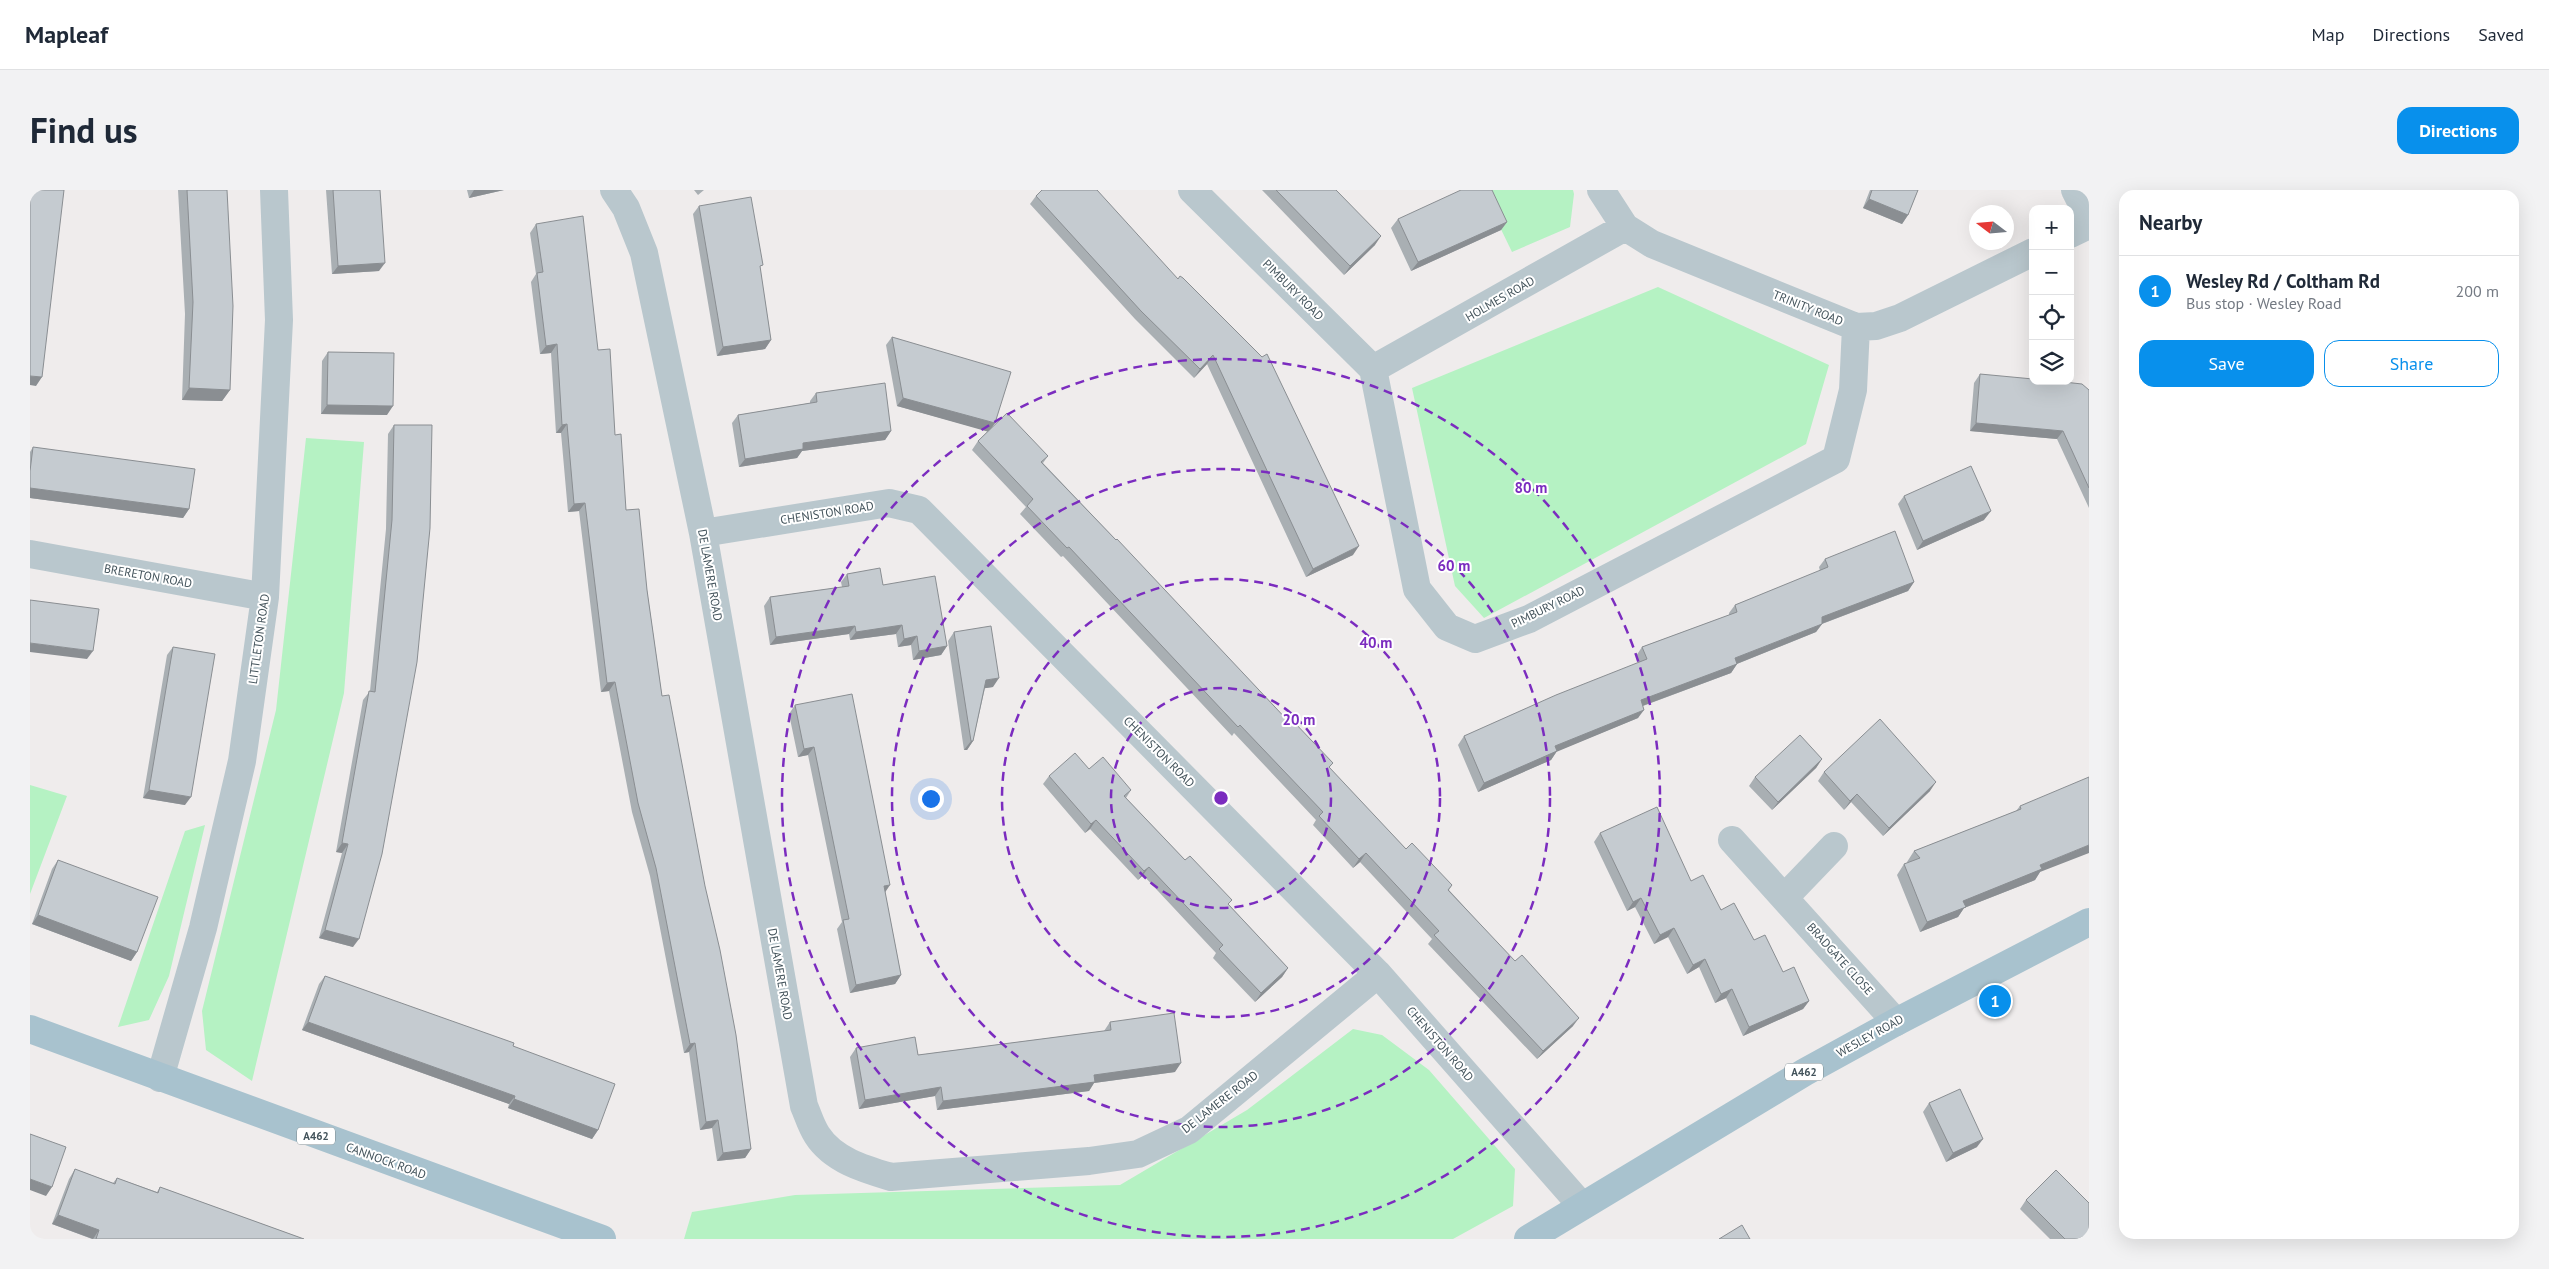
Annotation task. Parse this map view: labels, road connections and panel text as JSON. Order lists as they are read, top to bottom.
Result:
{
  "streets": {
    "main road": ["WESLEY ROAD", "A462", "CANNOCK ROAD"],
    "street": [
      "PIMBURY ROAD",
      "HOLMES ROAD",
      "TRINITY ROAD",
      "CHENISTON ROAD",
      "DE LAMERE ROAD",
      "BRERETON ROAD",
      "LITTLETON ROAD",
      "BRADGATE CLOSE"
    ]
  },
  "crossings": [
    ["PIMBURY ROAD", "HOLMES ROAD"],
    ["PIMBURY ROAD", "TRINITY ROAD"],
    ["HOLMES ROAD", "TRINITY ROAD"],
    ["CHENISTON ROAD", "DE LAMERE ROAD"],
    ["CHENISTON ROAD", "WESLEY ROAD"],
    ["BRERETON ROAD", "LITTLETON ROAD"],
    ["LITTLETON ROAD", "CANNOCK ROAD"],
    ["BRADGATE CLOSE", "WESLEY ROAD"]
  ],
  "north": "left",
  "page": {
    "header": "Mapleaf",
    "nav": ["Map", "Directions", "Saved"],
    "title": "Find us",
    "buttons": [
      "Directions",
      ["Save", "Share"]
    ],
    "heading": "Nearby",
    "map_buttons": ["+", "−"],
    "list": [
      {
        "mark": "1",
        "name": "Wesley Rd / Coltham Rd",
        "note": "Bus stop · Wesley Road",
        "value": "200 m"
      }
    ],
    "pins": "1"
  },
  "rings": [
    "80 m",
    "60 m",
    "40 m",
    "20 m"
  ]
}
